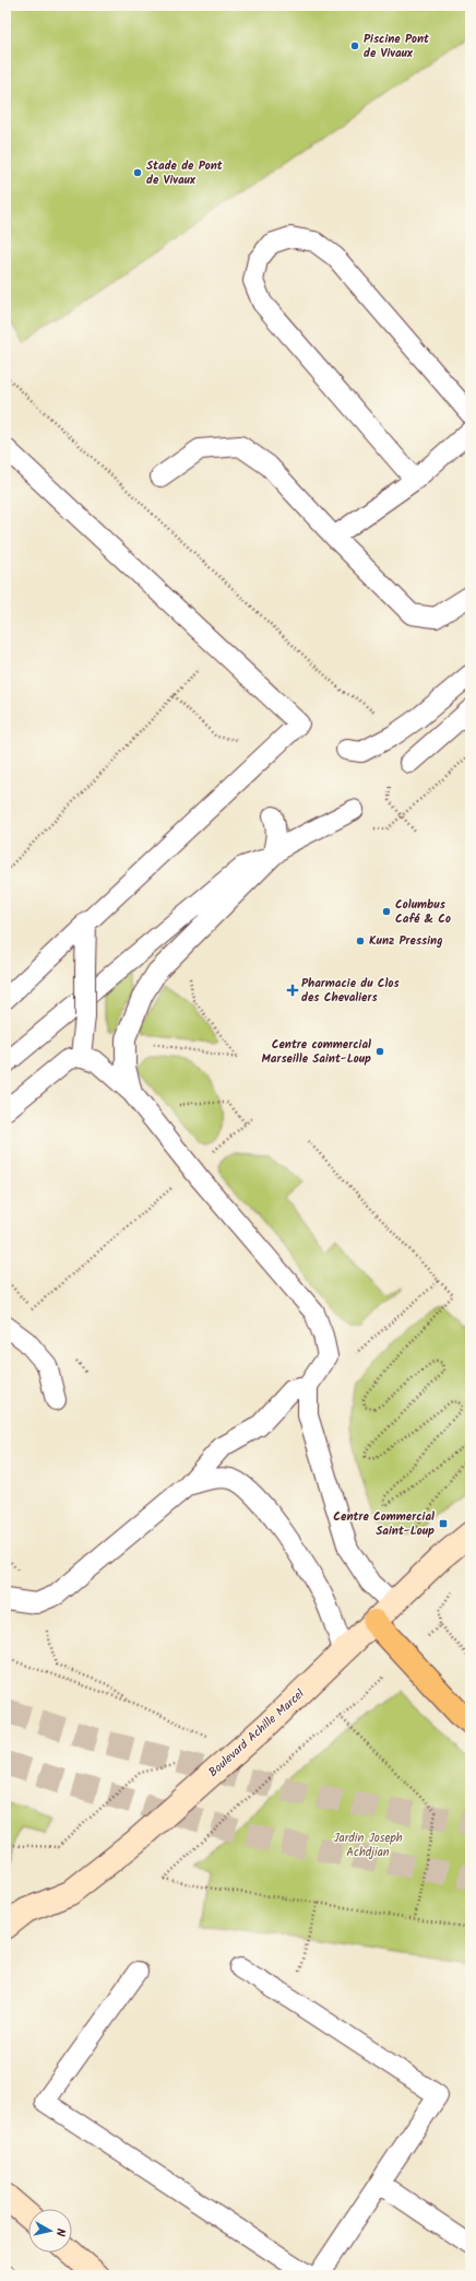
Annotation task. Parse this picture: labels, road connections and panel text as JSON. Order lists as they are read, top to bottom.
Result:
{
  "streets": {
    "main road": ["Boulevard Achille Marcel"]
  },
  "parks": ["Jardin Joseph Achdjian"],
  "places": {
    "other": [
      "Piscine Pont de Vivaux",
      "Stade de Pont de Vivaux",
      "Columbus Café & Co",
      "Kunz Pressing",
      "Centre commercial Marseille Saint-Loup"
    ],
    "health": ["Pharmacie du Clos des Chevaliers"],
    "transit": ["Centre Commercial Saint-Loup"]
  },
  "north": "right"
}
